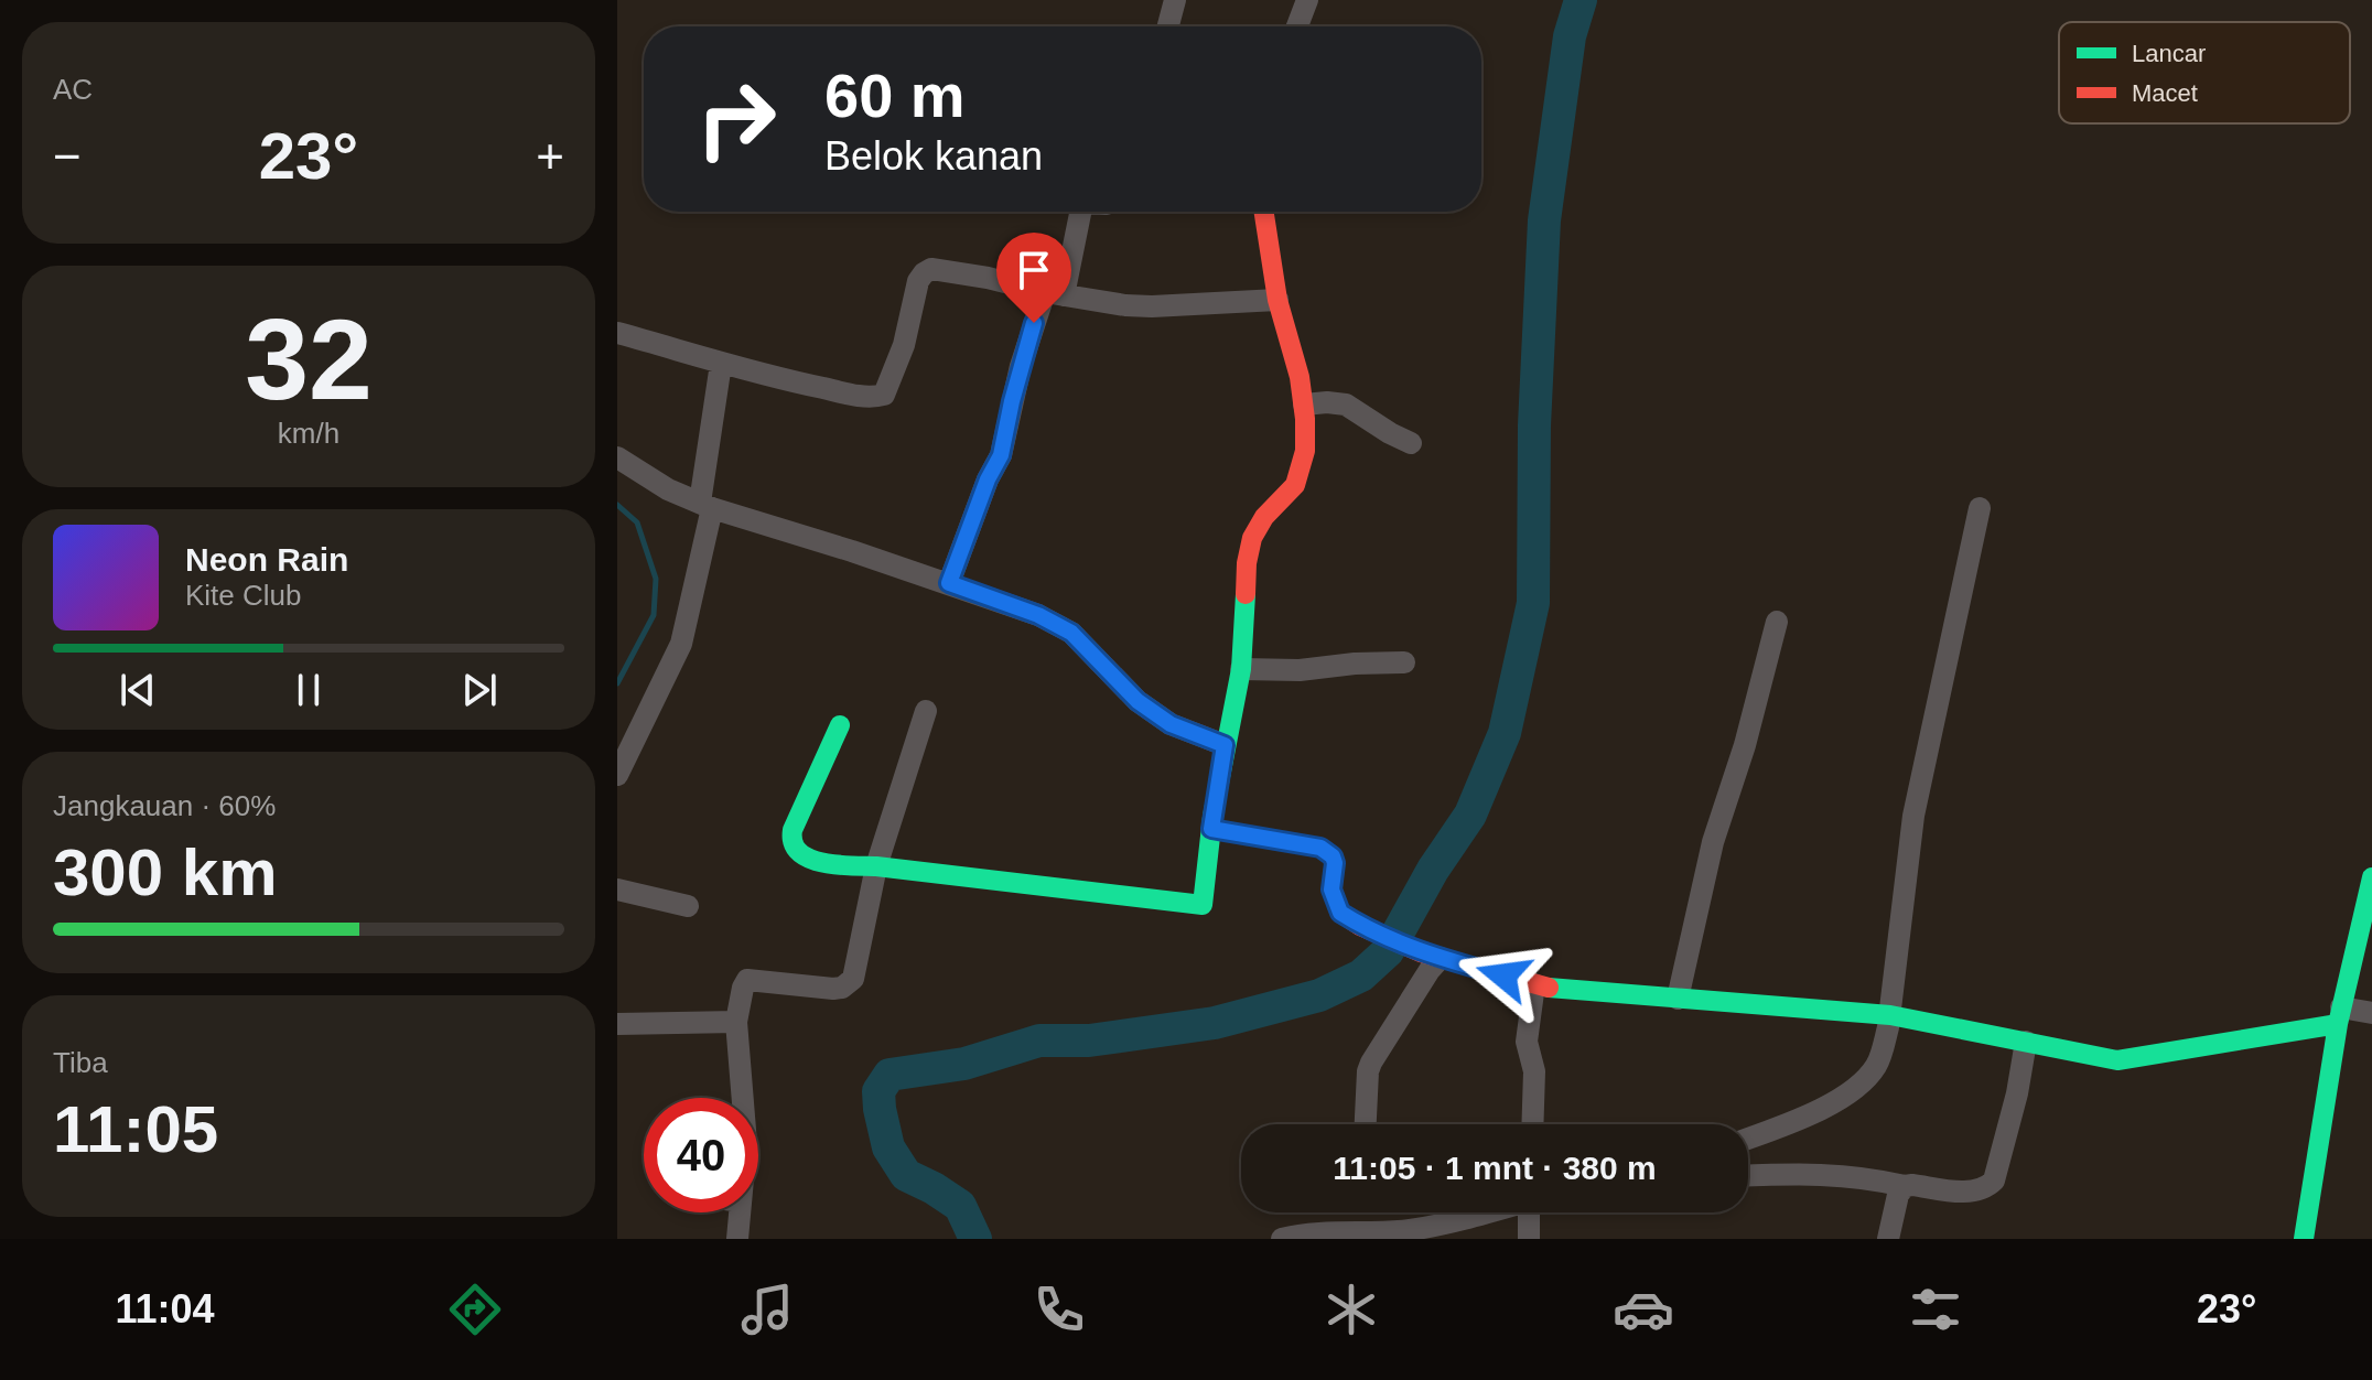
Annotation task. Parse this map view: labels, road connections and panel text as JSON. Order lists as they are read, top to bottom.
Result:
{
  "legend": ["Lancar", "Macet"],
  "page": {
    "tile": [
      "AC",
      ["32", "km/h"],
      ["Jangkauan · 60%", "300 km"],
      ["Tiba", "11:05"]
    ],
    "turn": ["60 m", "Belok kanan"],
    "heat": ["−", "23°", "+"],
    "song": ["Neon Rain", "Kite Club"],
    "limit": "40",
    "trip": "11:05 · 1 mnt · 380 m",
    "tabs": ["11:04", "23°"]
  }
}
